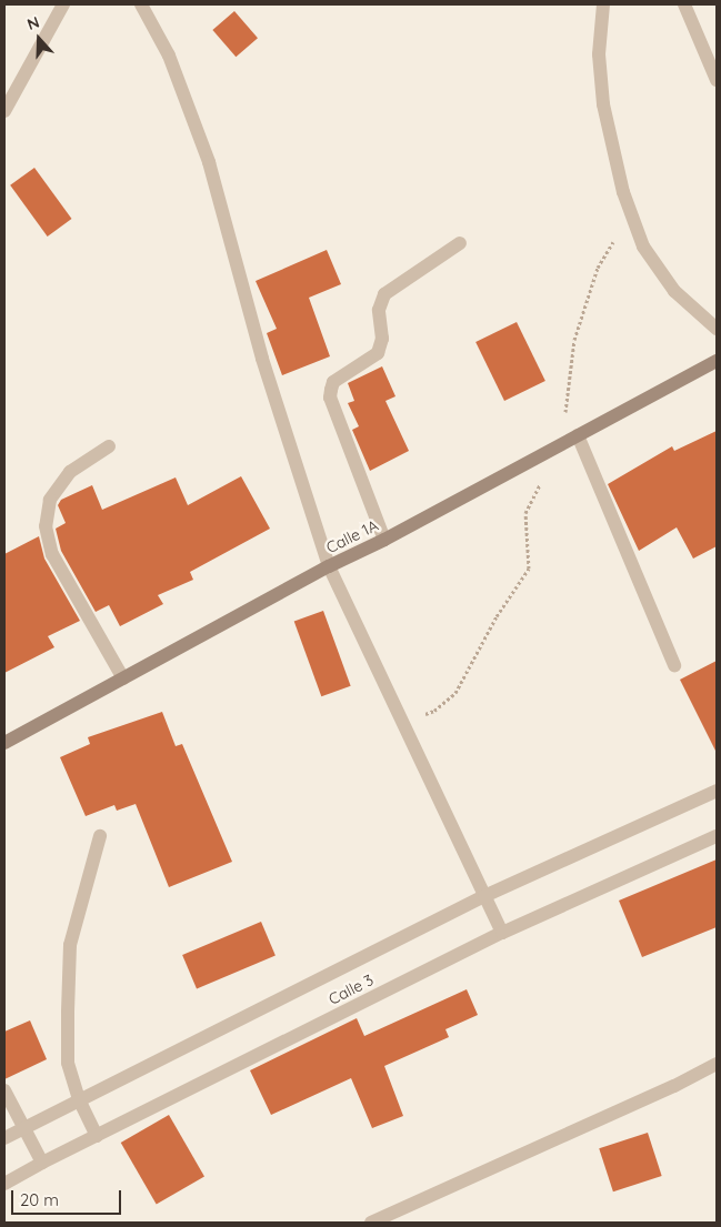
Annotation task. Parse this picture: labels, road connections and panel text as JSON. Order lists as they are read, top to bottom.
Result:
{
  "streets": {
    "street": ["Calle 1A", "Calle 3"]
  },
  "scale_bar": "20 m",
  "north": "top"
}
